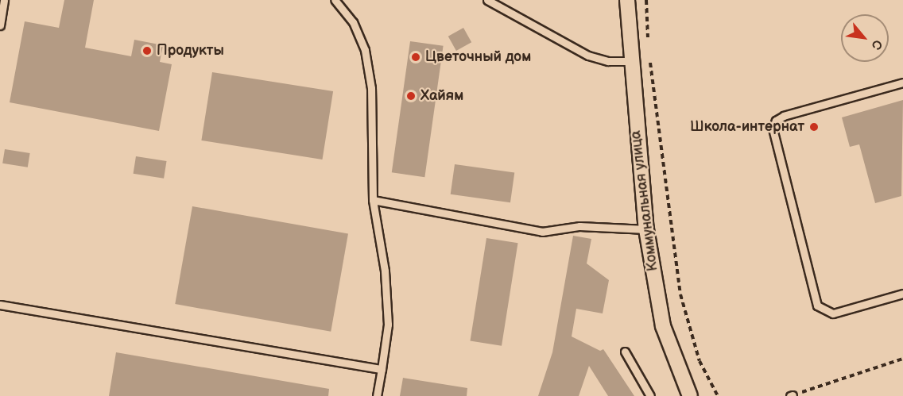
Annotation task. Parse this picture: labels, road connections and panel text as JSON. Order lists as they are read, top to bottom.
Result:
{
  "streets": {
    "street": ["Коммунальная улица"]
  },
  "places": [
    "Продукты",
    "Цветочный дом",
    "Хайям",
    "Школа-интернат"
  ],
  "north": "bottom right"
}
